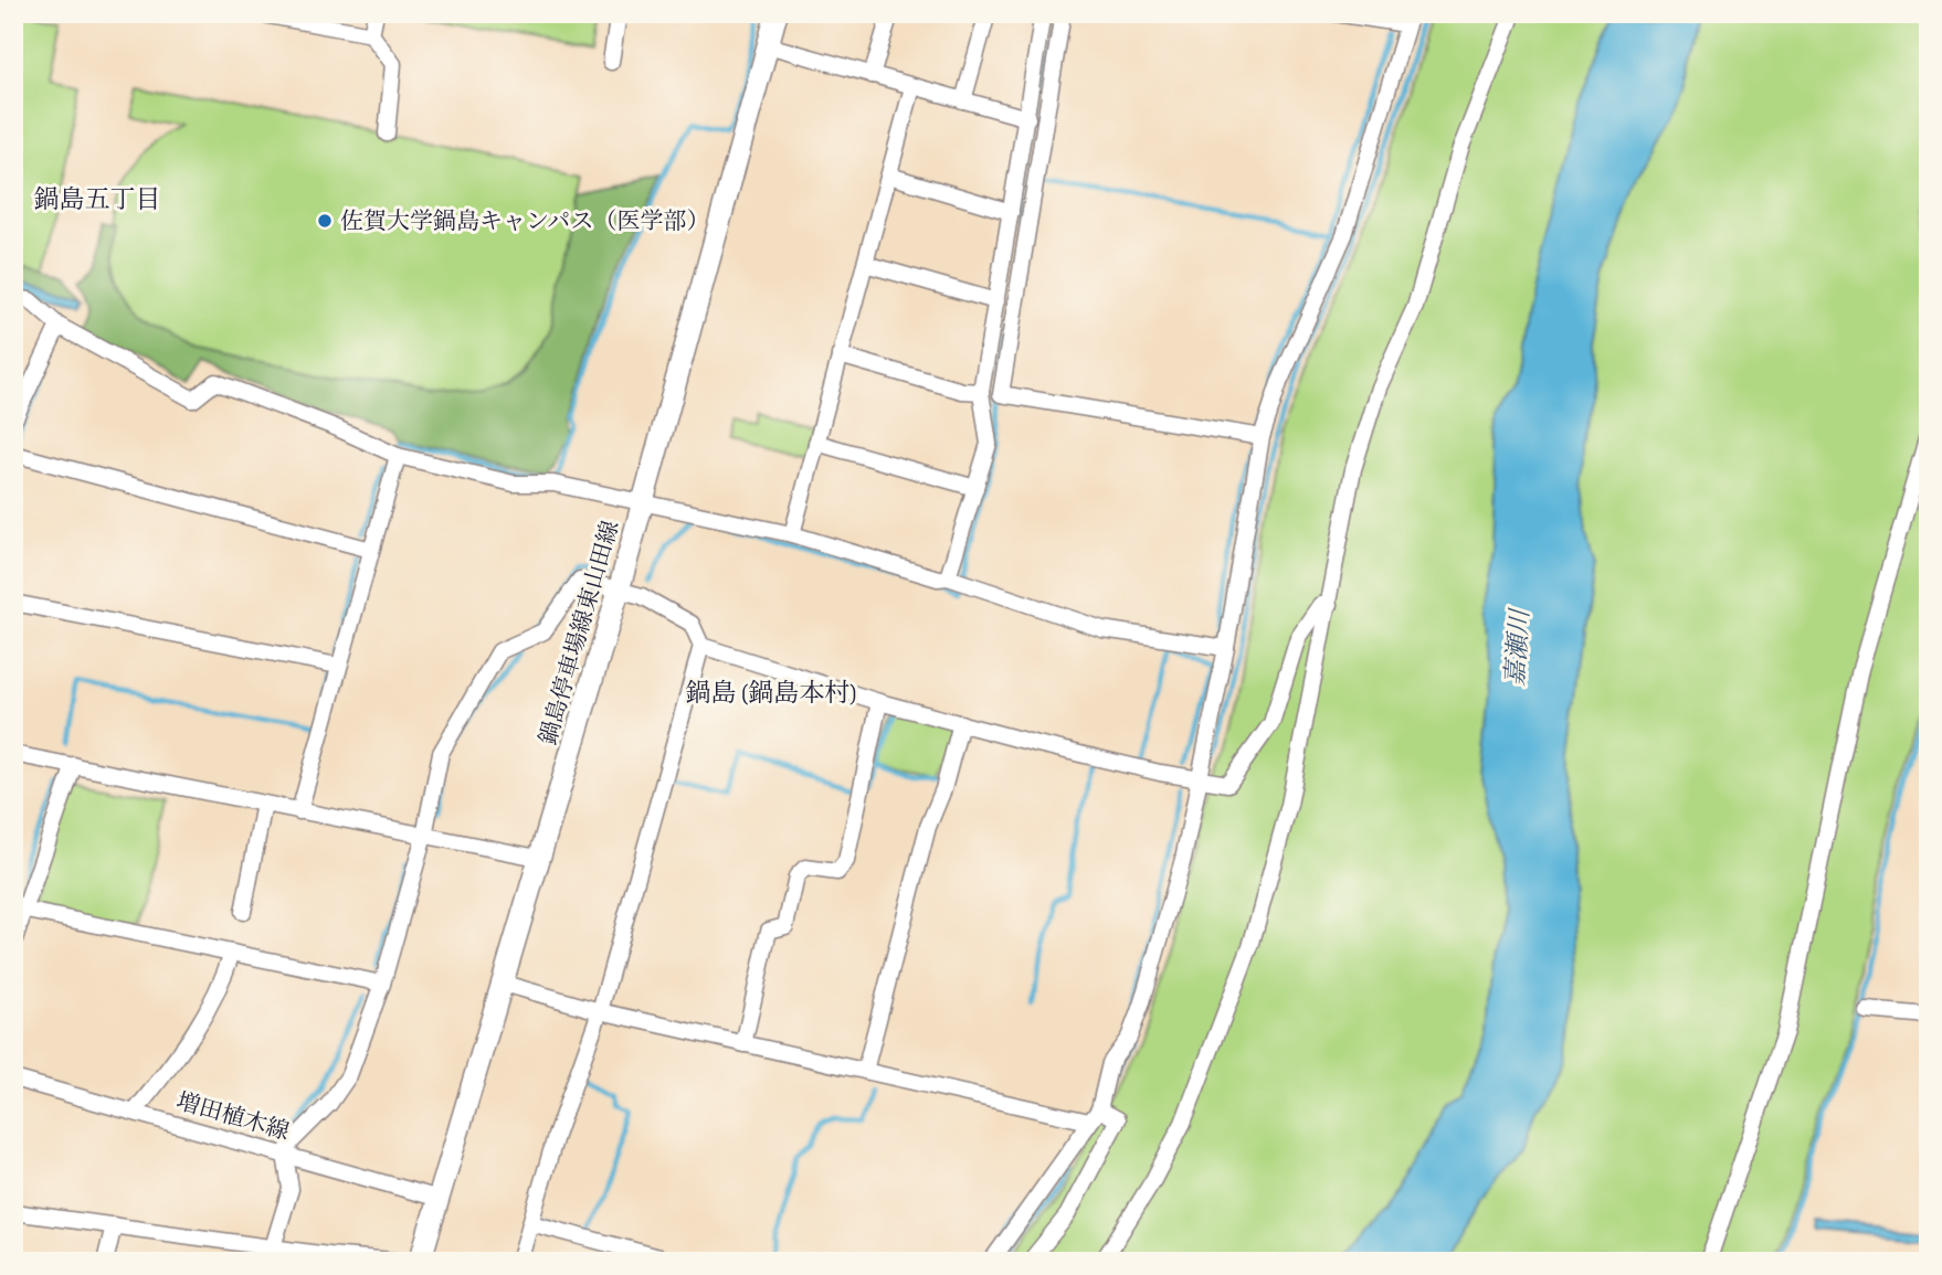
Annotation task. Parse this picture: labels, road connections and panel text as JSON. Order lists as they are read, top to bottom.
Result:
{
  "streets": {
    "main road": ["鍋島停車場線東山田線"],
    "street": ["増田植木線"]
  },
  "crossings": [
    ["鍋島停車場線東山田線", "増田植木線"]
  ],
  "districts": ["鍋島五丁目", "鍋島 (鍋島本村)"],
  "water": ["嘉瀬川"],
  "places": ["佐賀大学鍋島キャンパス（医学部）"]
}
